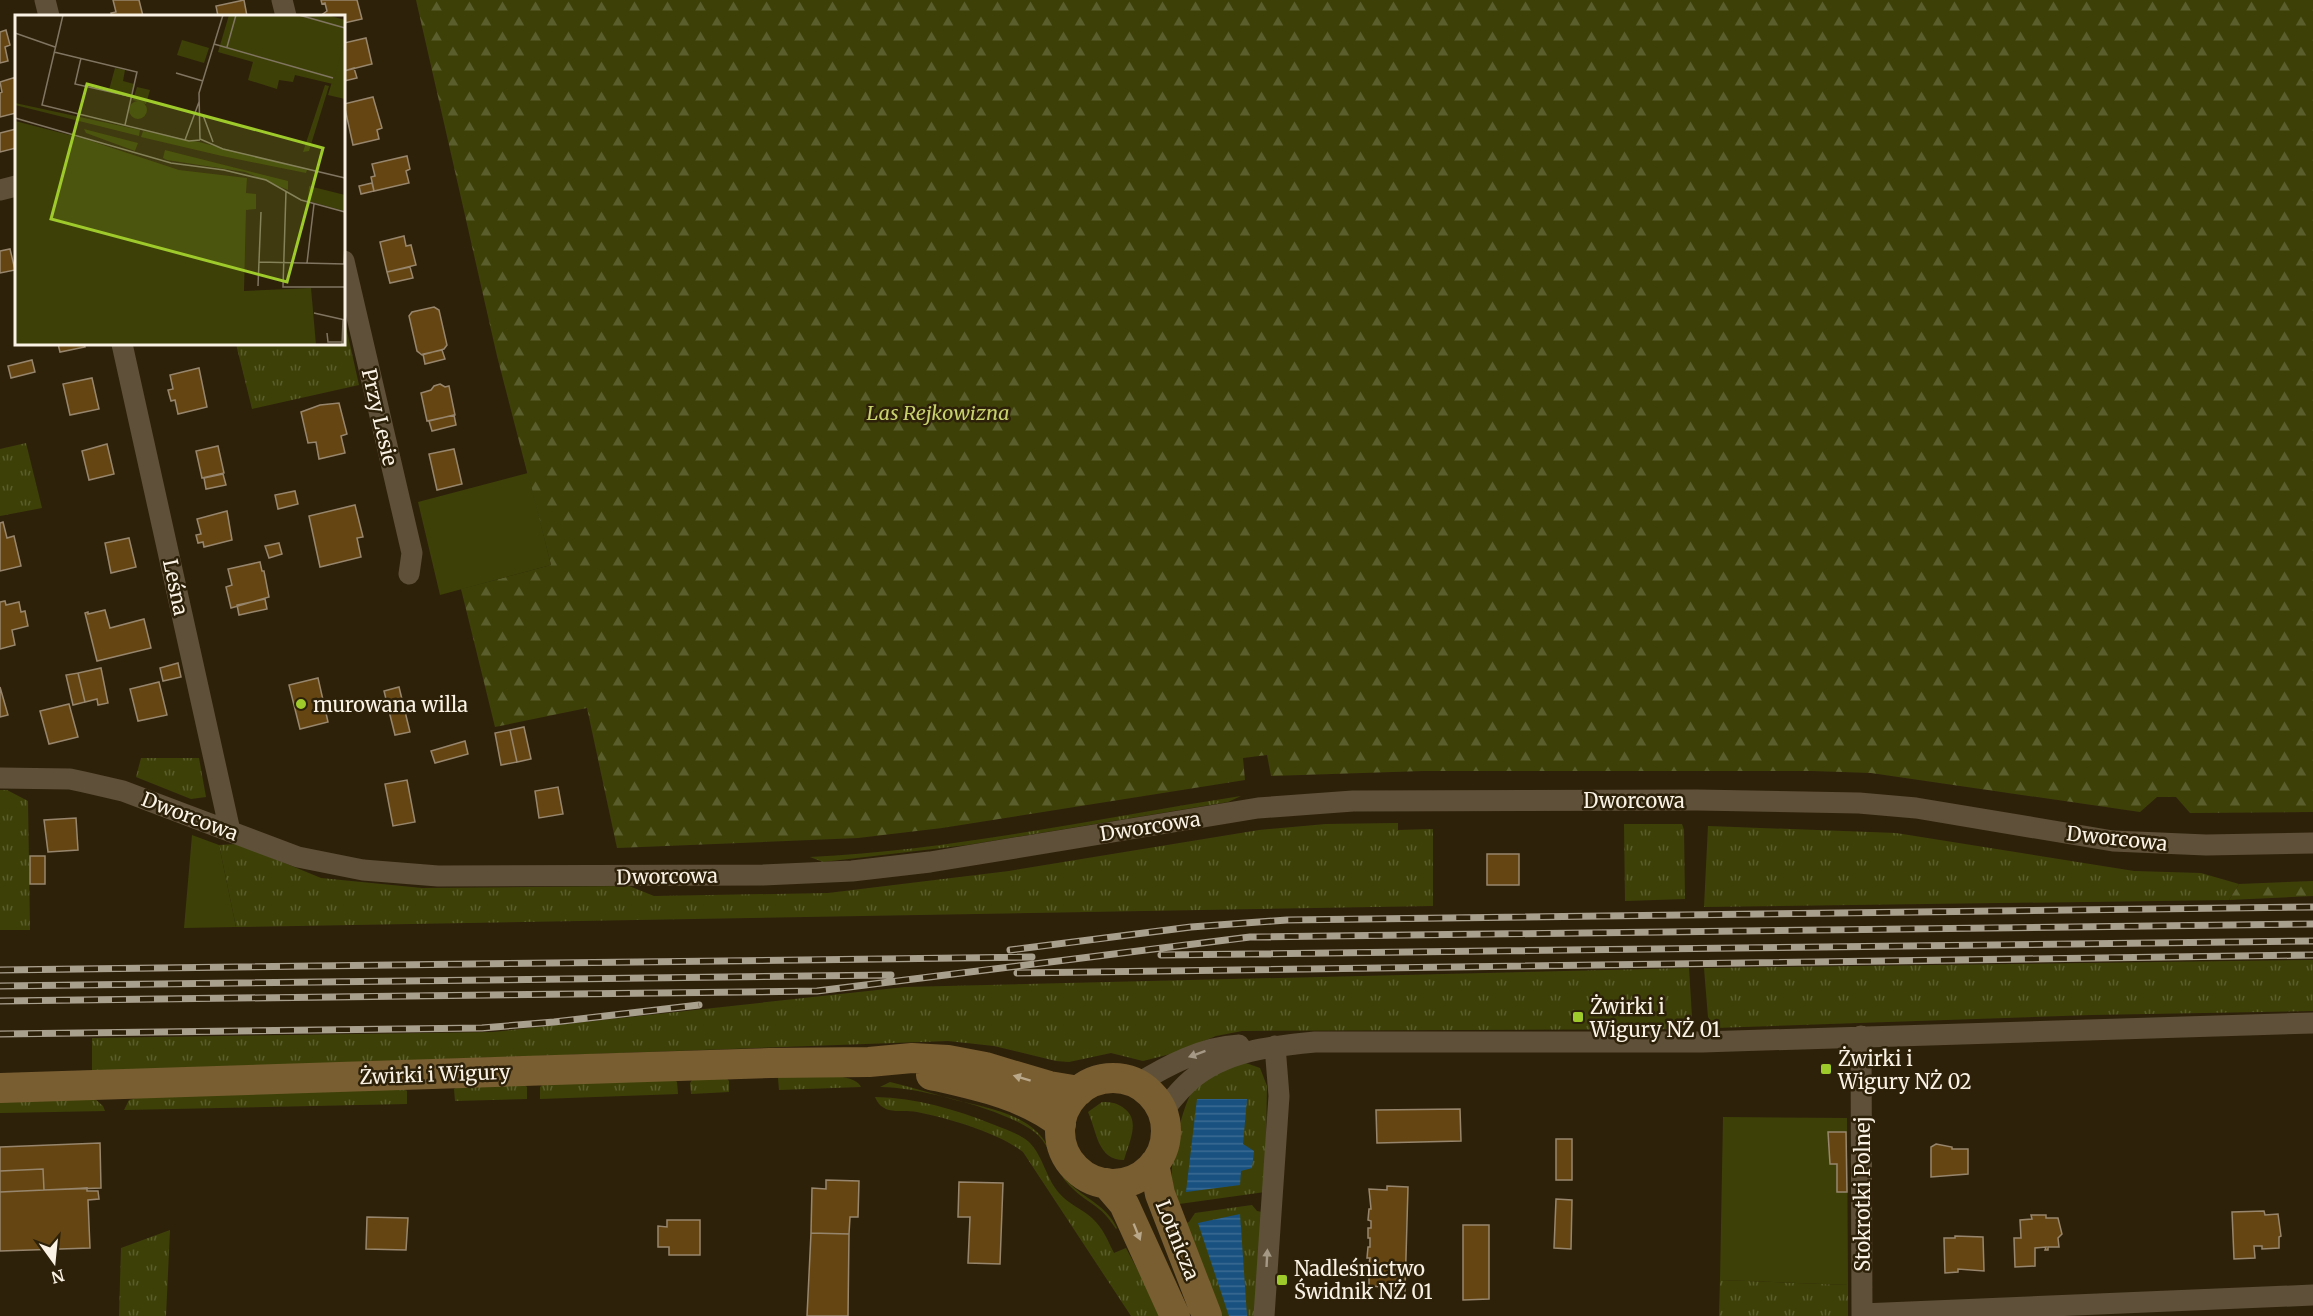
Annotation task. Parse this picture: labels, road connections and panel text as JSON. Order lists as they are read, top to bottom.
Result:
{
  "streets": {
    "main road": ["Żwirki i Wigury", "Lotnicza"],
    "street": [
      "Przy Lesie",
      "Leśna",
      "Dworcowa",
      "Stokrotki Polnej"
    ]
  },
  "crossings": [
    ["Leśna", "Dworcowa"],
    ["Żwirki i Wigury", "Lotnicza"]
  ],
  "parks": ["Las Rejkowizna"],
  "places": {
    "other": ["murowana willa"],
    "transit": ["Żwirki i Wigury NŻ 01", "Żwirki i Wigury NŻ 02", "Nadleśnictwo Świdnik NŻ 01"]
  },
  "north": "bottom"
}
